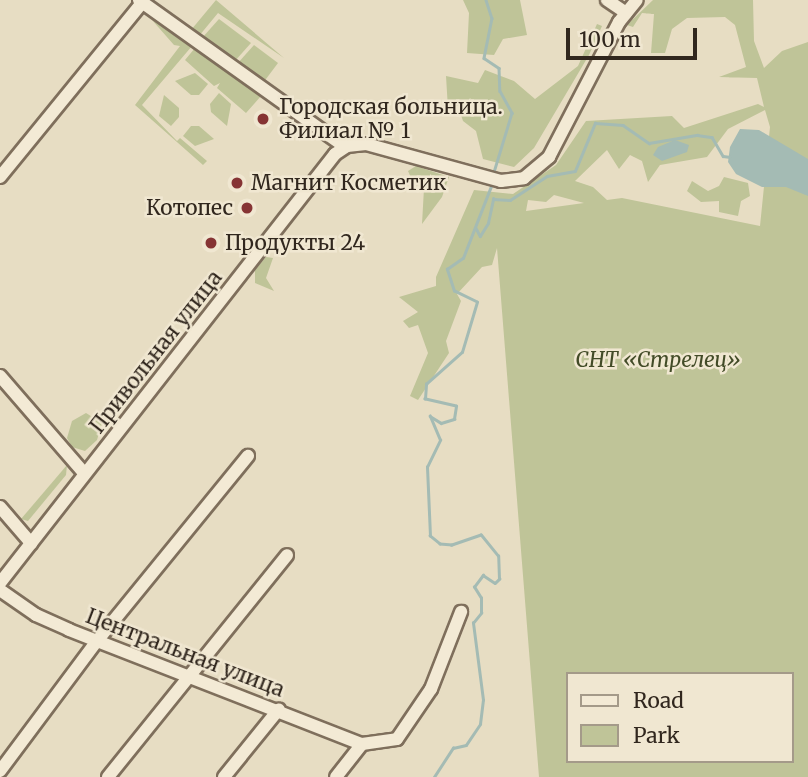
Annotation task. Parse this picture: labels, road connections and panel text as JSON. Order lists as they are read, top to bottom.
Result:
{
  "streets": {
    "street": ["Привольная улица", "Центральная улица"]
  },
  "parks": ["СНТ «Стрелец»"],
  "places": [
    "Городская больница. Филиал № 1",
    "Магнит Косметик",
    "Котопес",
    "Продукты 24"
  ],
  "legend": ["Road", "Park"],
  "scale_bar": "100 m"
}
